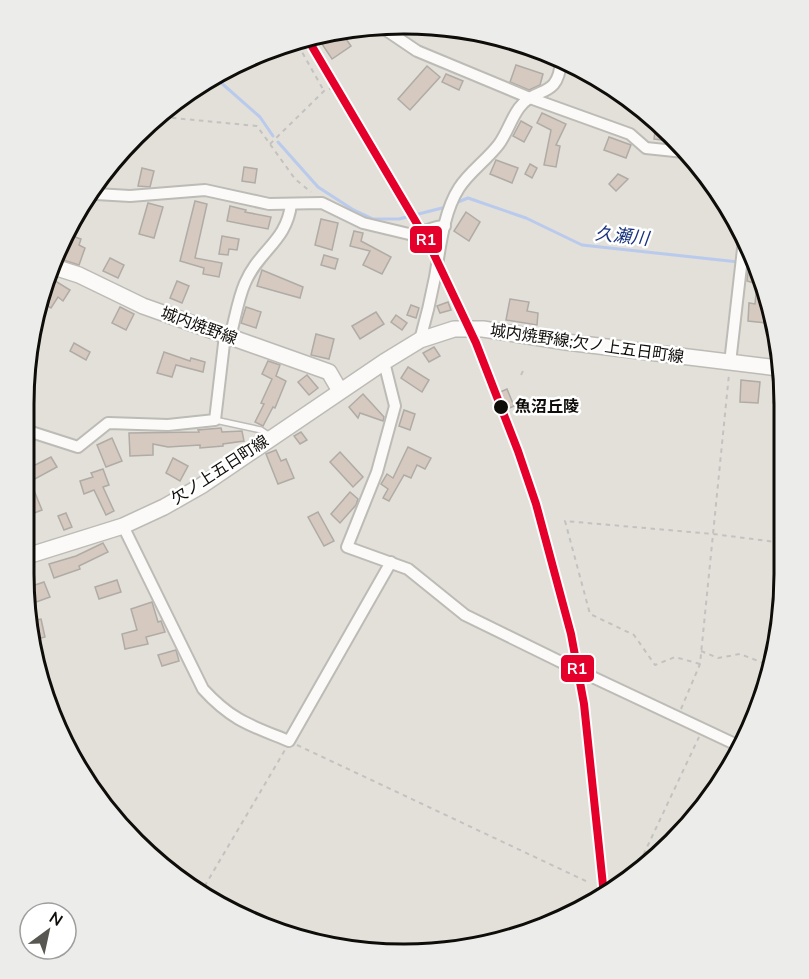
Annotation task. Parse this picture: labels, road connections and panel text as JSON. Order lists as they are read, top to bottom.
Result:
{
  "streets": {
    "main road": ["城内焼野線", "城内焼野線;欠ノ上五日町線", "欠ノ上五日町線"]
  },
  "crossings": [
    ["城内焼野線", "城内焼野線;欠ノ上五日町線"],
    ["城内焼野線", "欠ノ上五日町線"],
    ["城内焼野線;欠ノ上五日町線", "欠ノ上五日町線"]
  ],
  "water": ["久瀬川"],
  "places": ["魚沼丘陵"],
  "lines": ["transit line R1"],
  "north": "top right"
}
